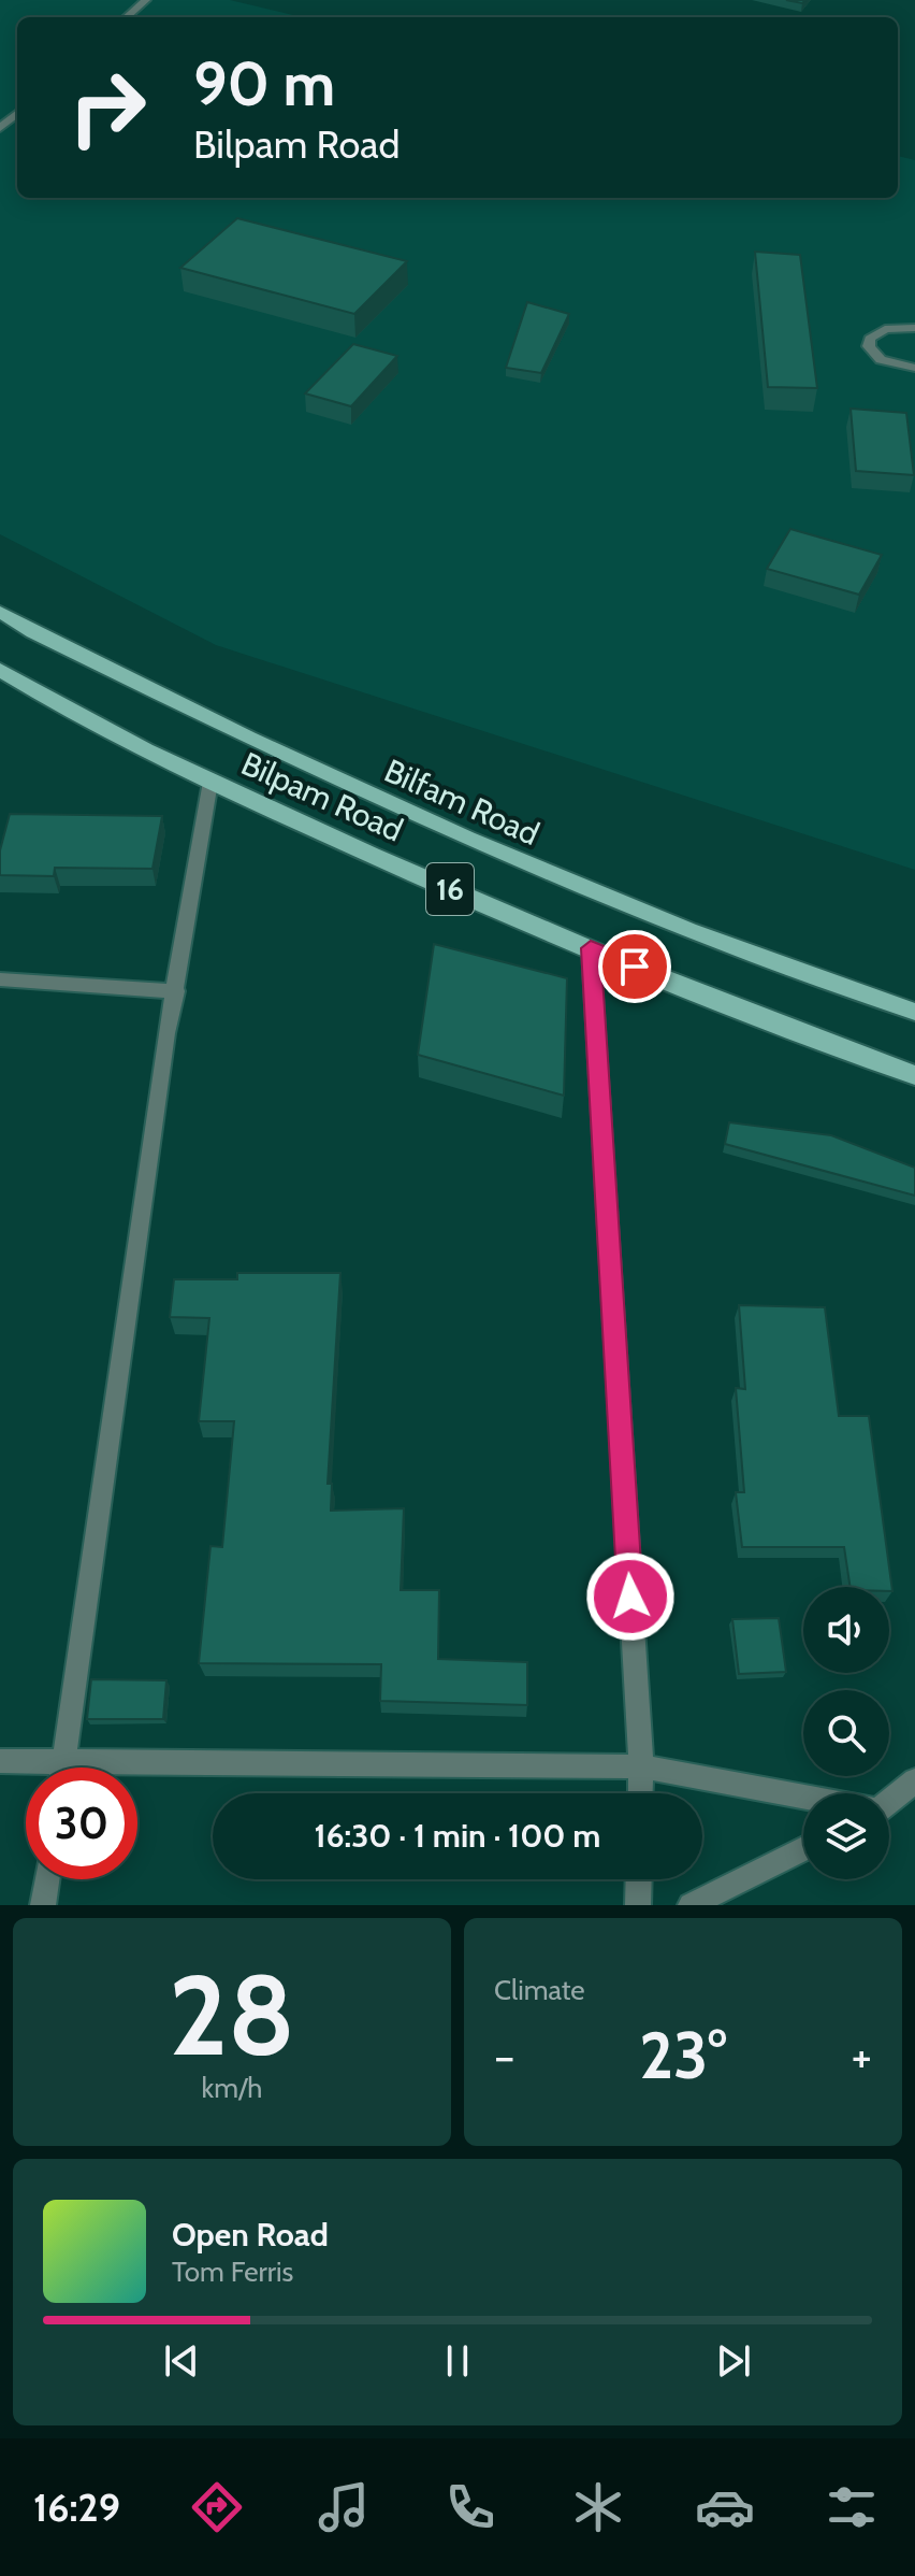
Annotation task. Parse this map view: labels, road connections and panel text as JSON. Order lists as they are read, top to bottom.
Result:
{
  "streets": {
    "main road": ["Bilpam Road", "Bilfam Road", "16"]
  },
  "page": {
    "turn": ["90 m", "Bilpam Road"],
    "limit": "30",
    "trip": "16:30 · 1 min · 100 m",
    "tile": [
      ["28", "km/h"],
      "Climate"
    ],
    "heat": ["−", "23°", "+"],
    "song": ["Open Road", "Tom Ferris"],
    "tabs": "16:29"
  }
}
